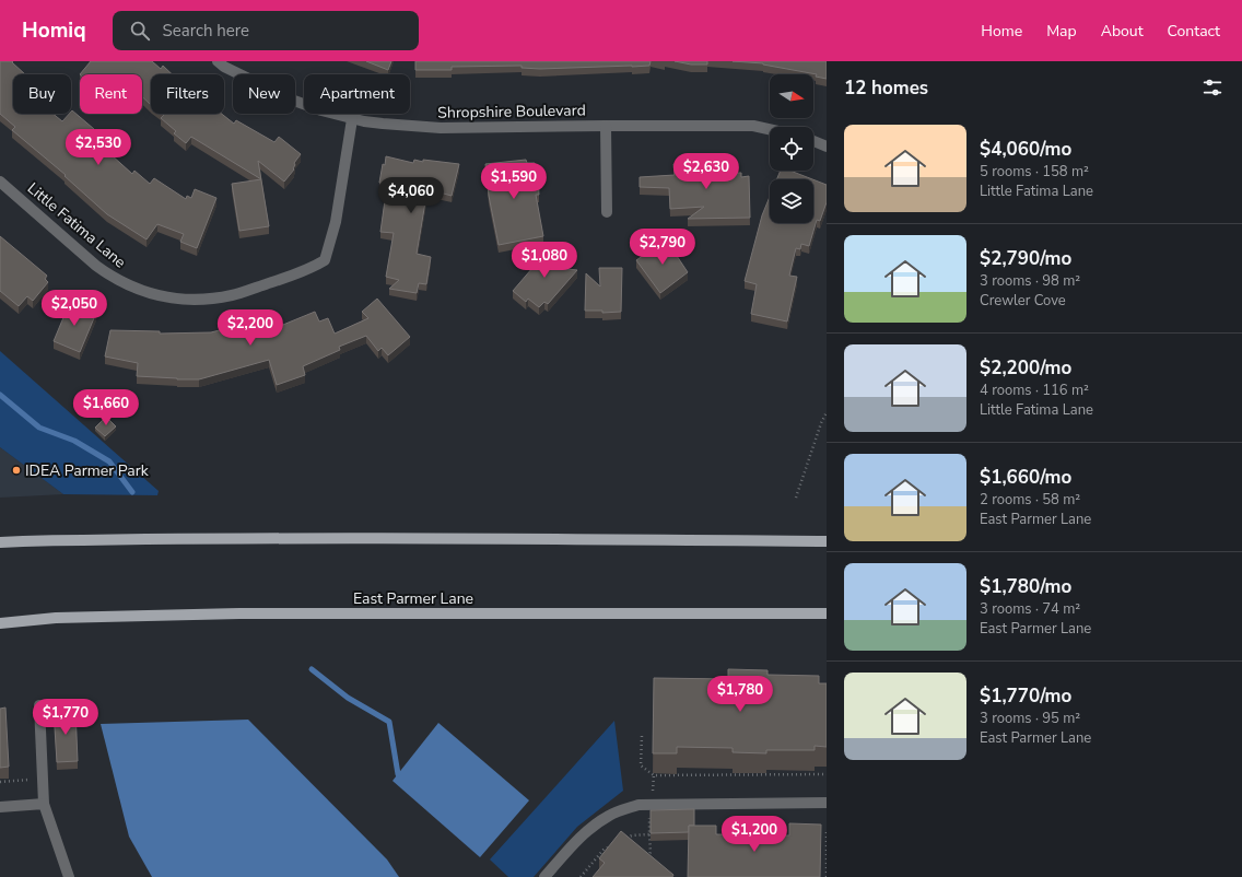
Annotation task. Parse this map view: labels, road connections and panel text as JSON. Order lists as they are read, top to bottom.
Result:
{
  "streets": {
    "main road": ["East Parmer Lane"],
    "street": ["Shropshire Boulevard", "Little Fatima Lane"]
  },
  "crossings": [
    ["Shropshire Boulevard", "Little Fatima Lane"]
  ],
  "places": ["IDEA Parmer Park"],
  "north": "right",
  "page": {
    "header": "Homiq",
    "search": "Search here",
    "nav": [
      "Home",
      "Map",
      "About",
      "Contact"
    ],
    "heading": "12 homes",
    "chip": [
      "Buy",
      "Rent",
      "Filters",
      "New",
      "Apartment"
    ],
    "list": [
      {
        "name": "$4,060/mo",
        "note": "5 rooms · 158 m² · Little Fatima Lane"
      },
      {
        "name": "$2,790/mo",
        "note": "3 rooms · 98 m² · Crewler Cove"
      },
      {
        "name": "$2,200/mo",
        "note": "4 rooms · 116 m² · Little Fatima Lane"
      },
      {
        "name": "$1,660/mo",
        "note": "2 rooms · 58 m² · East Parmer Lane"
      },
      {
        "name": "$1,780/mo",
        "note": "3 rooms · 74 m² · East Parmer Lane"
      },
      {
        "name": "$1,770/mo",
        "note": "3 rooms · 95 m² · East Parmer Lane"
      }
    ],
    "price": [
      "$2,530",
      "$2,630",
      "$1,590",
      "$4,060",
      "$2,790",
      "$1,080",
      "$2,050",
      "$2,200",
      "$1,660",
      "$1,780",
      "$1,770",
      "$1,200"
    ]
  }
}
